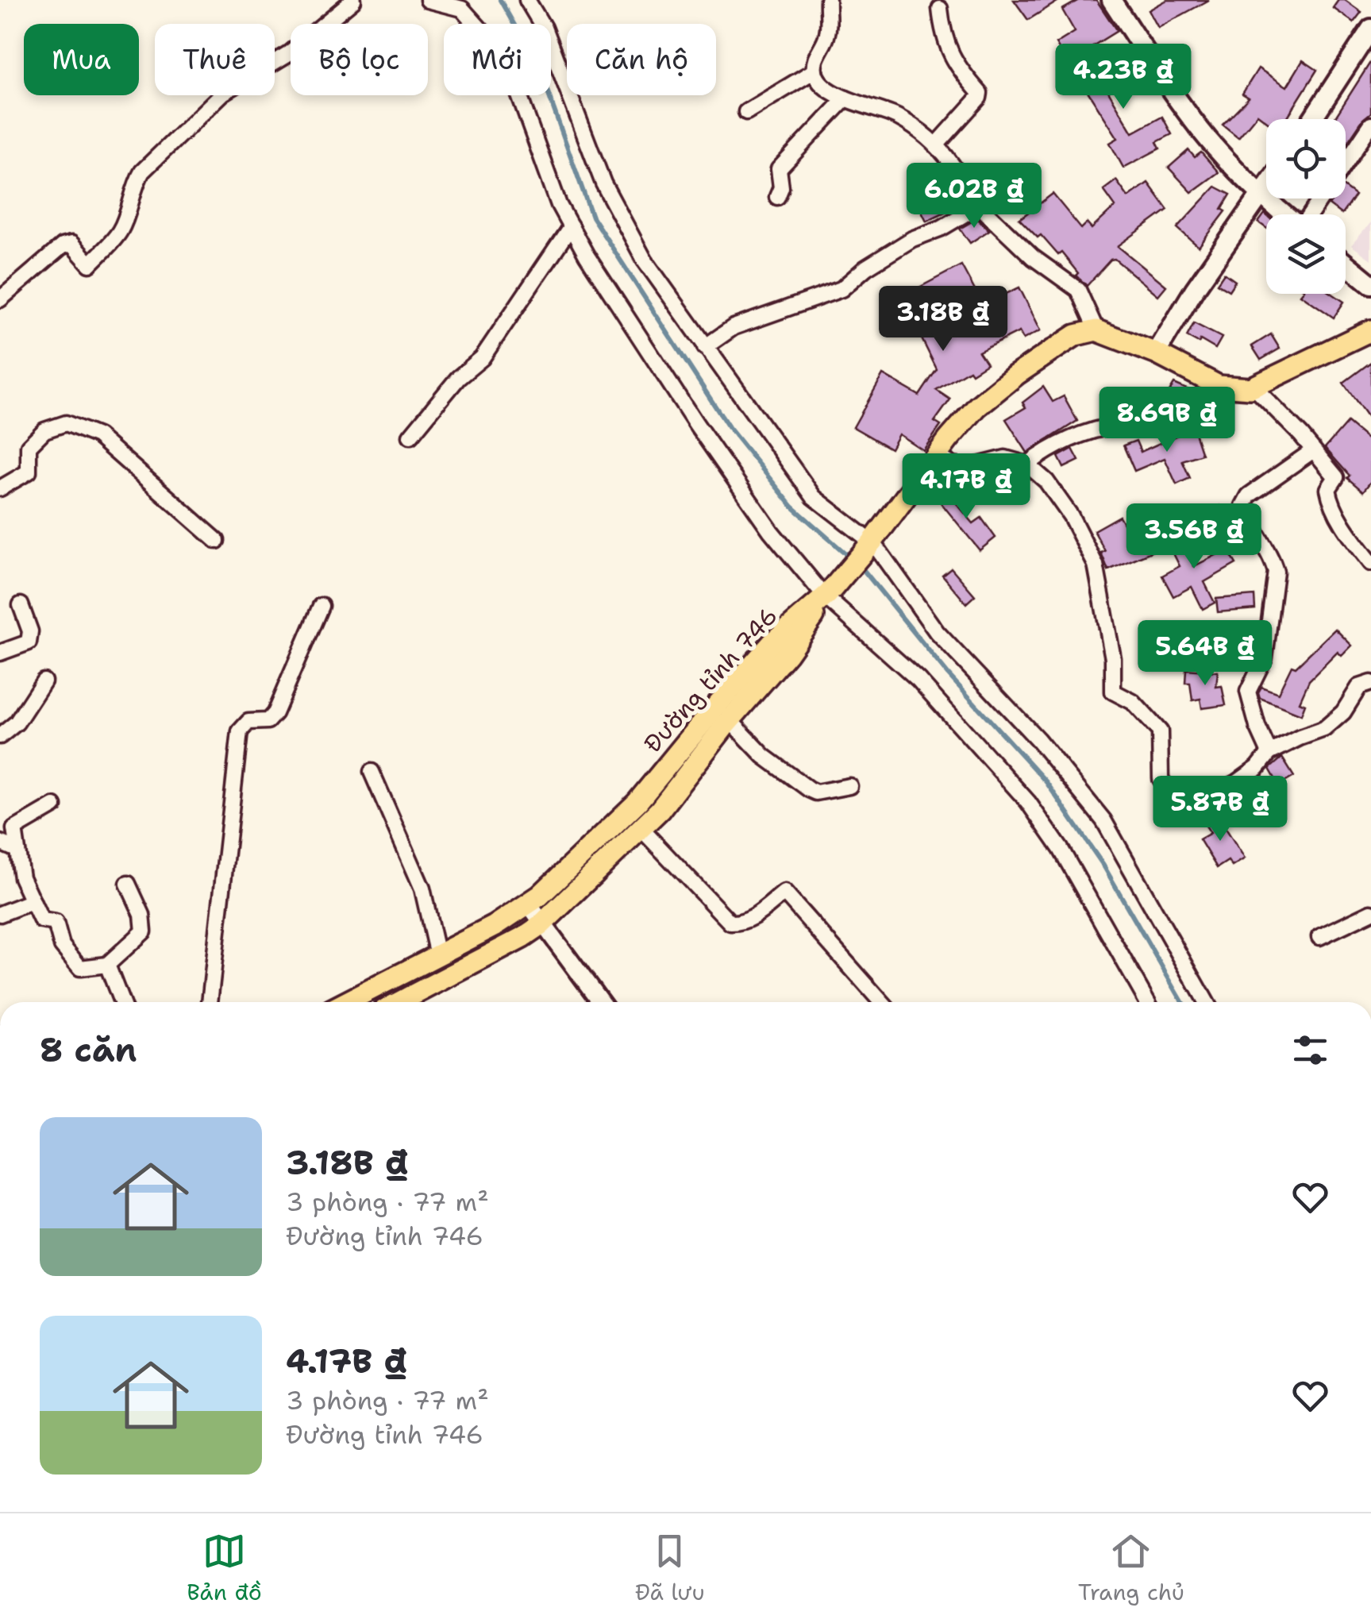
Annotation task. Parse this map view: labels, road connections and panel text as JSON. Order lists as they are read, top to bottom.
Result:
{
  "streets": {
    "main road": ["Đường tỉnh 746"]
  },
  "page": {
    "chip": [
      "Mua",
      "Thuê",
      "Bộ lọc",
      "Mới",
      "Căn hộ"
    ],
    "price": [
      "4.23B ₫",
      "6.02B ₫",
      "3.18B ₫",
      "8.69B ₫",
      "4.17B ₫",
      "3.56B ₫",
      "5.64B ₫",
      "5.87B ₫"
    ],
    "heading": "8 căn",
    "list": [
      {
        "name": "3.18B ₫",
        "note": "3 phòng · 77 m² · Đường tỉnh 746"
      },
      {
        "name": "4.17B ₫",
        "note": "3 phòng · 77 m² · Đường tỉnh 746"
      }
    ],
    "tabs": ["Bản đồ", "Đã lưu", "Trang chủ"]
  }
}
